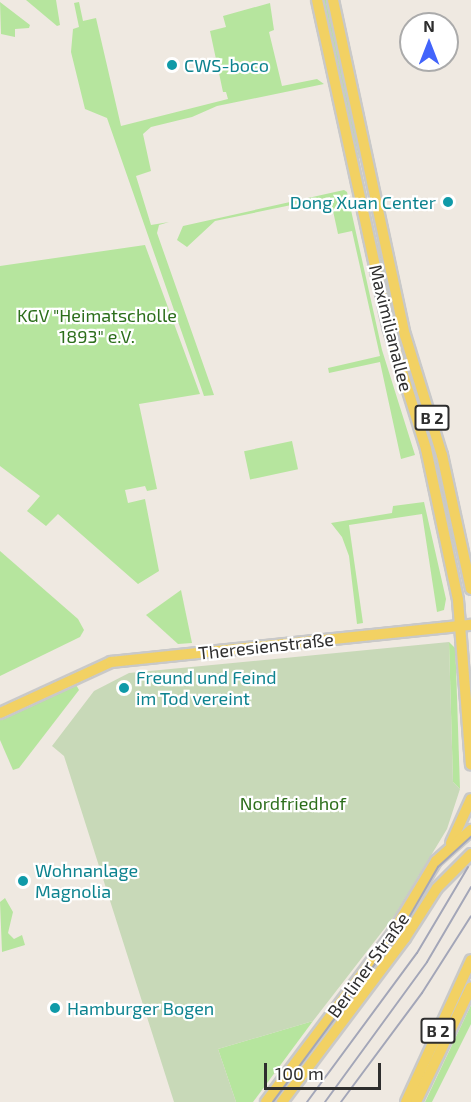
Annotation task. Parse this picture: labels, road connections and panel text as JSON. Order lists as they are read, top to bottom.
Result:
{
  "streets": {
    "main road": [
      "Maximilianallee",
      "B 2",
      "Theresienstraße",
      "Berliner Straße"
    ]
  },
  "crossings": [
    ["Maximilianallee", "Theresienstraße"]
  ],
  "parks": ["KGV \"Heimatscholle 1893\" e.V.", "Nordfriedhof"],
  "places": [
    "CWS-boco",
    "Dong Xuan Center",
    "Freund und Feind im Tod vereint",
    "Wohnanlage Magnolia",
    "Hamburger Bogen"
  ],
  "scale_bar": "100 m",
  "north": "top"
}
